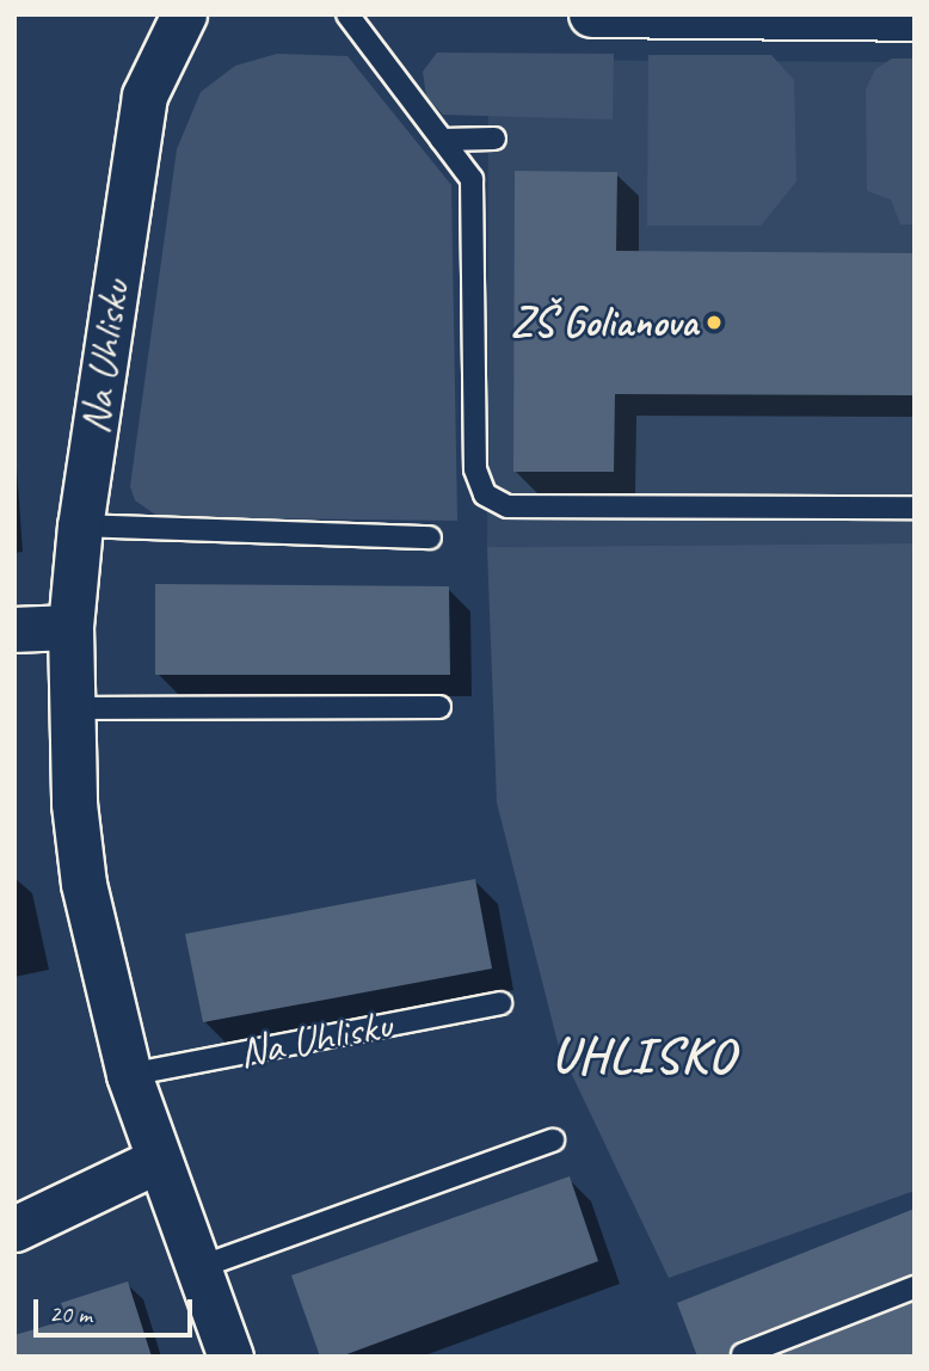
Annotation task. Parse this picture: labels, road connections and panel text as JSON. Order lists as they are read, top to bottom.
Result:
{
  "streets": {
    "street": ["Na Uhlisku"]
  },
  "districts": ["UHLISKO"],
  "places": ["ZŠ Golianova"],
  "scale_bar": "20 m"
}
